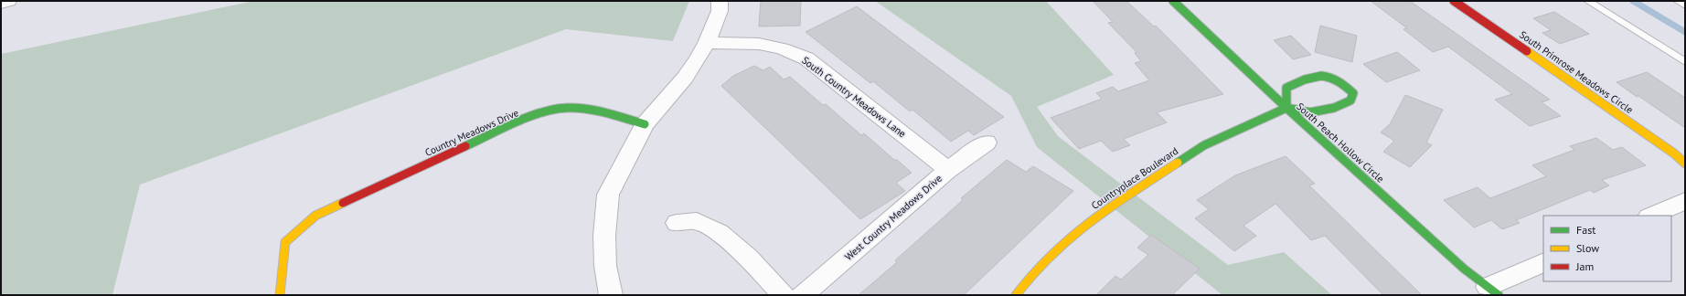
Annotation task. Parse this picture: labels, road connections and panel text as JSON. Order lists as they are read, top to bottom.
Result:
{
  "streets": {
    "street": [
      "South Primrose Meadows Circle",
      "South Country Meadows Lane",
      "Country Meadows Drive",
      "South Peach Hollow Circle",
      "Countryplace Boulevard",
      "West Country Meadows Drive"
    ]
  },
  "crossings": [
    ["South Country Meadows Lane", "West Country Meadows Drive"],
    ["South Peach Hollow Circle", "Countryplace Boulevard"]
  ],
  "legend": ["Fast", "Slow", "Jam"]
}
